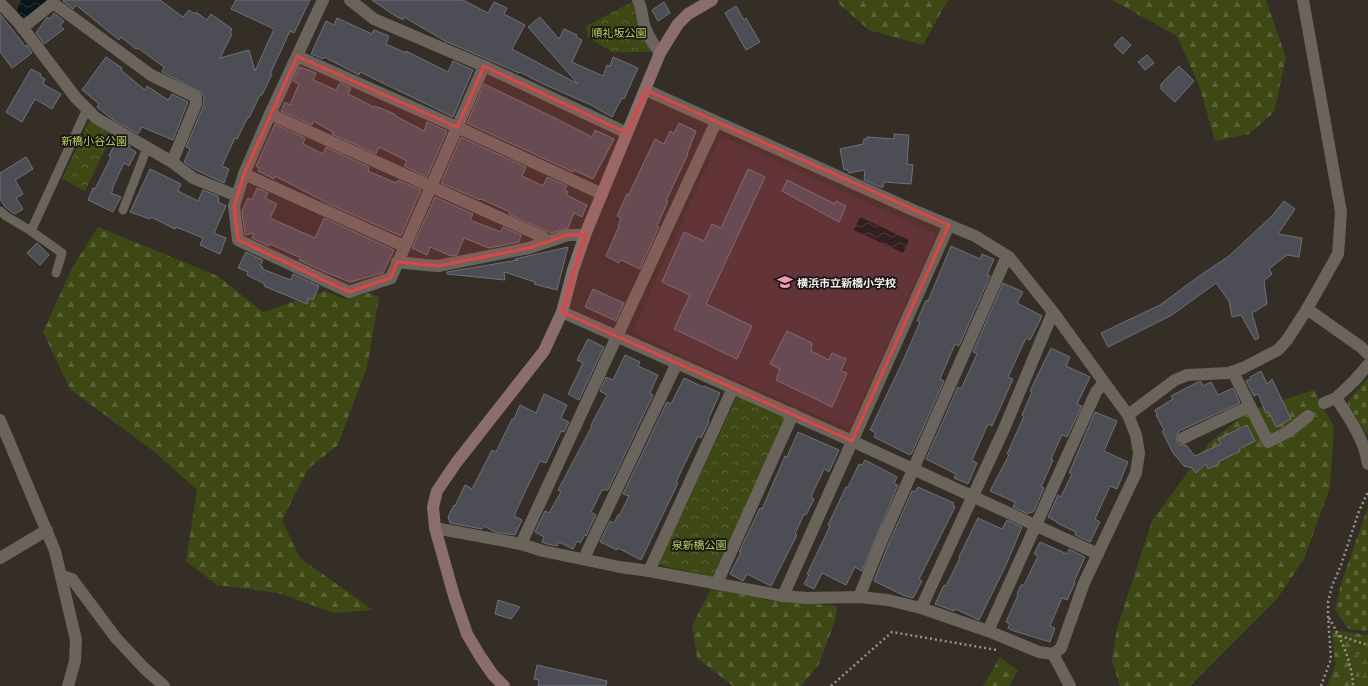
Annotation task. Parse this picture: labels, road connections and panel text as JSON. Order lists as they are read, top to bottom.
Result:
{
  "parks": ["順礼坂公園", "新橋小谷公園", "泉新橋公園"],
  "places": {
    "school or university": ["横浜市立新橋小学校"]
  }
}
